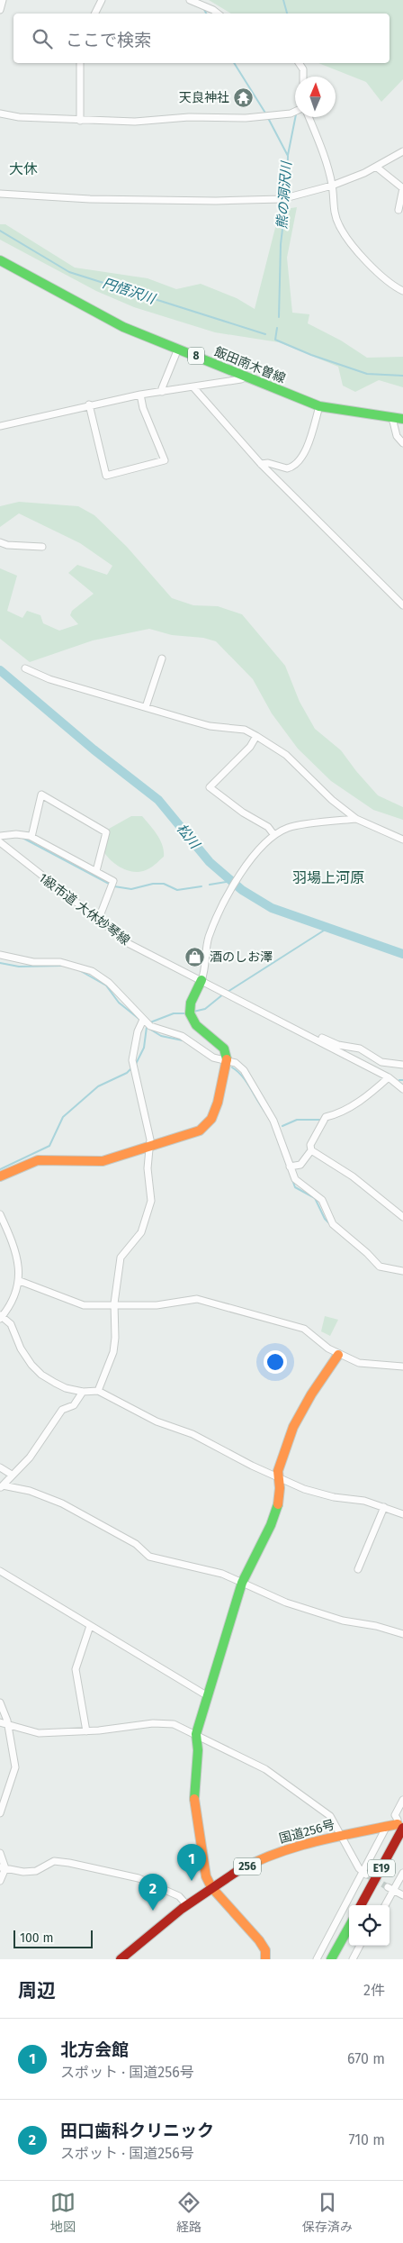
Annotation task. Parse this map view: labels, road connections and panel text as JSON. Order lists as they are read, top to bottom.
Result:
{
  "streets": {
    "main road": [
      "8",
      "飯田南木曽線",
      "国道256号",
      "256",
      "E19"
    ],
    "street": ["1級市道 大休妙琴線"]
  },
  "crossings": [
    ["国道256号", "E19"]
  ],
  "districts": ["大休", "羽場上河原"],
  "water": ["熊の洞沢川", "円悟沢川", "松川"],
  "places": {
    "temple": ["天良神社"],
    "shop": ["酒のしお澤"]
  },
  "scale_bar": "100 m",
  "north": "top",
  "page": {
    "search": "ここで検索",
    "pins": ["1", "2"],
    "scale": "100 m",
    "heading": ["周辺", "2件"],
    "list": [
      {
        "mark": "1",
        "name": "北方会館",
        "note": "スポット · 国道256号",
        "value": "670 m"
      },
      {
        "mark": "2",
        "name": "田口歯科クリニック",
        "note": "スポット · 国道256号",
        "value": "710 m"
      }
    ],
    "nav": ["地図", "経路", "保存済み"]
  }
}
